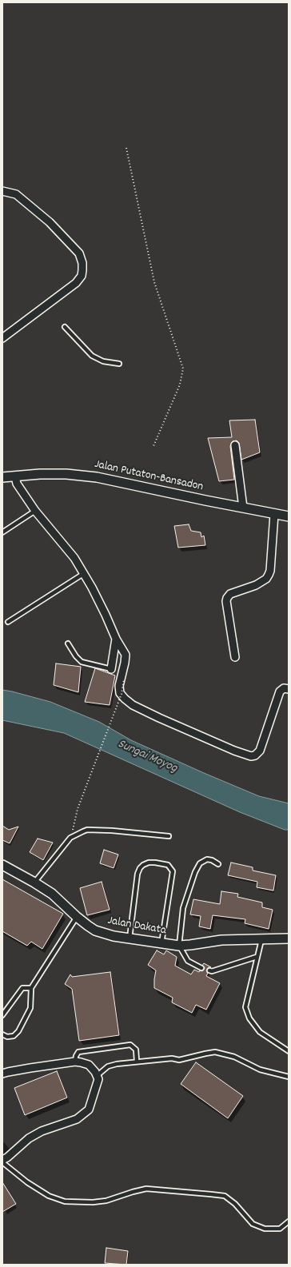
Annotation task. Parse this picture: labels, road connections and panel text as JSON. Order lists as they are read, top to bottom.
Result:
{
  "streets": {
    "street": ["Jalan Putaton-Bansadon", "Jalan Dakata"]
  },
  "water": ["Sungai Moyog"]
}
